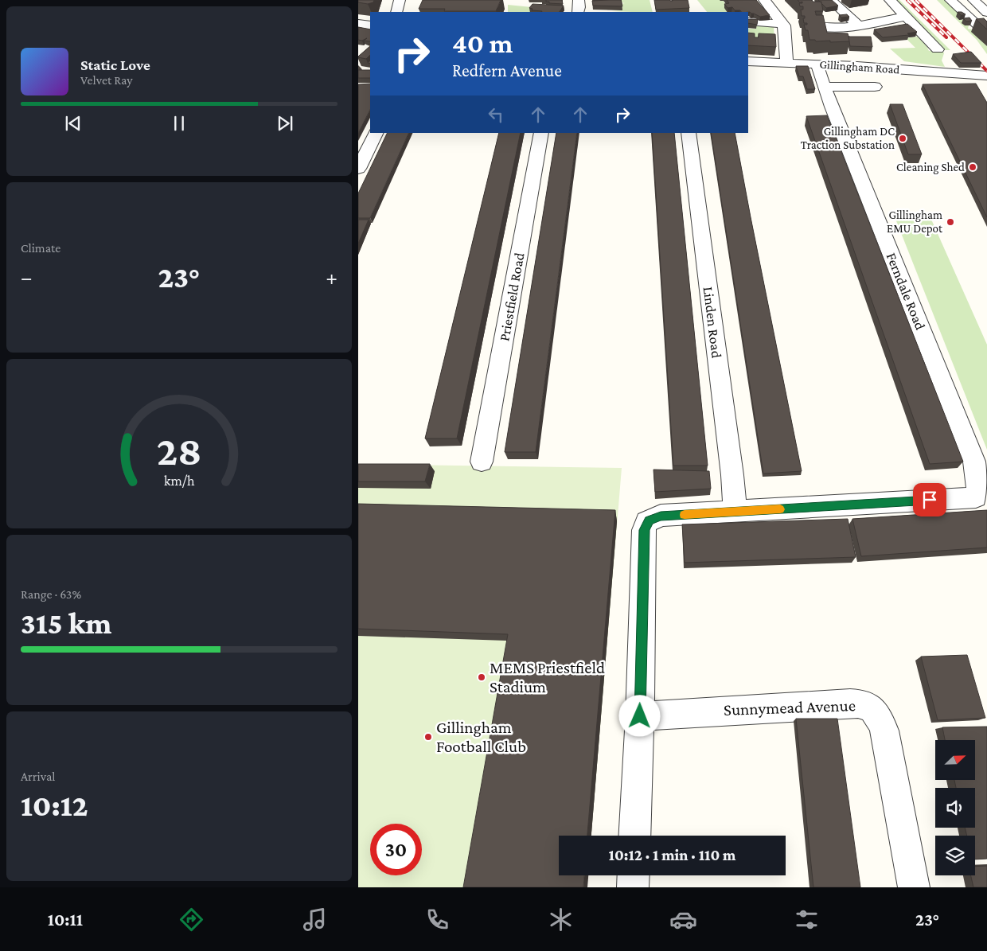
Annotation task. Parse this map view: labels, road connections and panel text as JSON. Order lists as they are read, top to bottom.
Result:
{
  "streets": {
    "street": [
      "Gillingham Road",
      "Ferndale Road",
      "Priestfield Road",
      "Linden Road",
      "Sunnymead Avenue"
    ]
  },
  "crossings": [
    ["Gillingham Road", "Ferndale Road"]
  ],
  "places": [
    "Gillingham DC Traction Substation",
    "Cleaning Shed",
    "Gillingham EMU Depot",
    "MEMS Priestfield Stadium",
    "Gillingham Football Club"
  ],
  "north": "top right",
  "page": {
    "turn": ["40 m", "Redfern Avenue"],
    "song": ["Static Love", "Velvet Ray"],
    "tile": [
      "Climate",
      ["Range · 63%", "315 km"],
      ["Arrival", "10:12"]
    ],
    "heat": ["−", "23°", "+"],
    "limit": "30",
    "trip": "10:12 · 1 min · 110 m",
    "tabs": ["10:11", "23°"],
    "gauge": ["28", "km/h"]
  }
}
